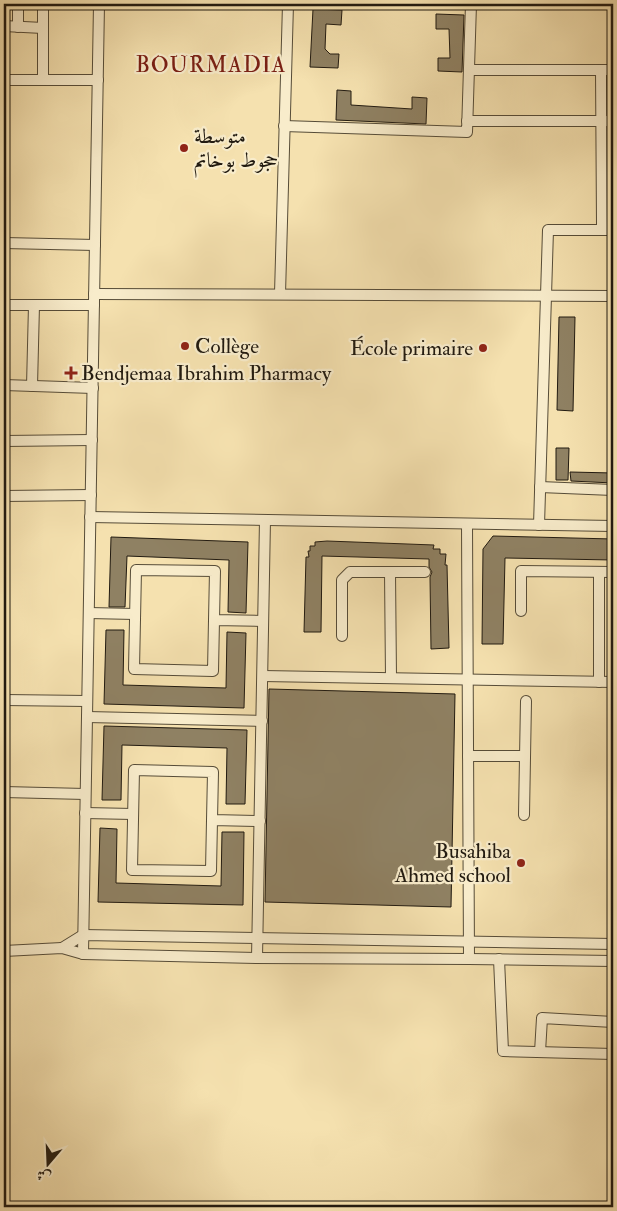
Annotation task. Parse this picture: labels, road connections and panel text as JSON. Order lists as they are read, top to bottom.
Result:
{
  "districts": ["BOURMADIA"],
  "places": {
    "other": [
      "متوسطة حجوط بوخاتم",
      "Collège",
      "École primaire",
      "Busahiba Ahmed school"
    ],
    "health": ["Bendjemaa Ibrahim Pharmacy"]
  },
  "north": "bottom"
}
